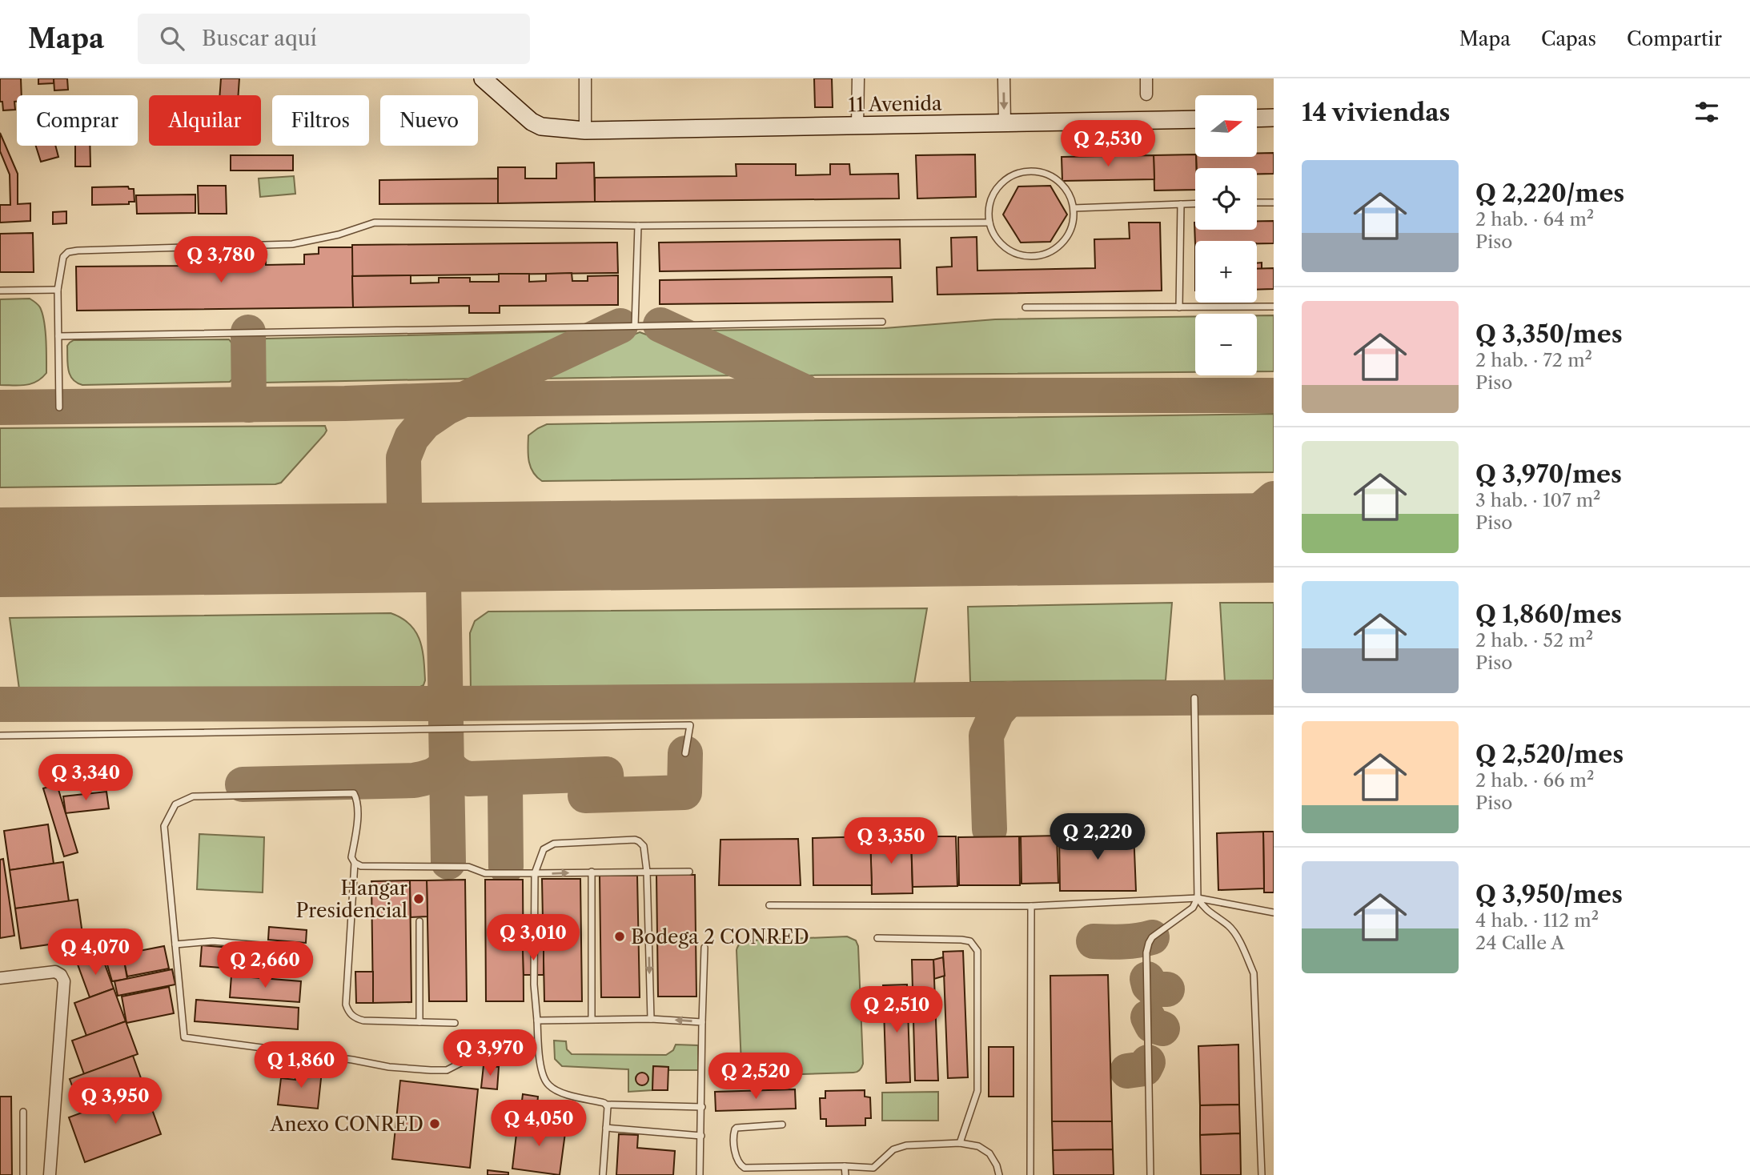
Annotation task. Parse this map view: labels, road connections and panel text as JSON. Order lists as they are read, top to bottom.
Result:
{
  "streets": {
    "main road": ["11 Avenida"]
  },
  "places": ["Hangar Presidencial", "Bodega 2 CONRED", "Anexo CONRED"],
  "north": "right",
  "page": {
    "header": "Mapa",
    "search": "Buscar aquí",
    "nav": ["Mapa", "Capas", "Compartir"],
    "heading": "14 viviendas",
    "map_buttons": ["+", "−"],
    "chip": [
      "Comprar",
      "Alquilar",
      "Filtros",
      "Nuevo"
    ],
    "price": [
      "Q 2,530",
      "Q 3,780",
      "Q 3,340",
      "Q 2,220",
      "Q 3,350",
      "Q 3,010",
      "Q 4,070",
      "Q 2,660",
      "Q 2,510",
      "Q 3,970",
      "Q 1,860",
      "Q 2,520",
      "Q 3,950",
      "Q 4,050"
    ],
    "list": [
      {
        "name": "Q 2,220/mes",
        "note": "2 hab. · 64 m² · Piso"
      },
      {
        "name": "Q 3,350/mes",
        "note": "2 hab. · 72 m² · Piso"
      },
      {
        "name": "Q 3,970/mes",
        "note": "3 hab. · 107 m² · Piso"
      },
      {
        "name": "Q 1,860/mes",
        "note": "2 hab. · 52 m² · Piso"
      },
      {
        "name": "Q 2,520/mes",
        "note": "2 hab. · 66 m² · Piso"
      },
      {
        "name": "Q 3,950/mes",
        "note": "4 hab. · 112 m² · 24 Calle A"
      }
    ]
  }
}
